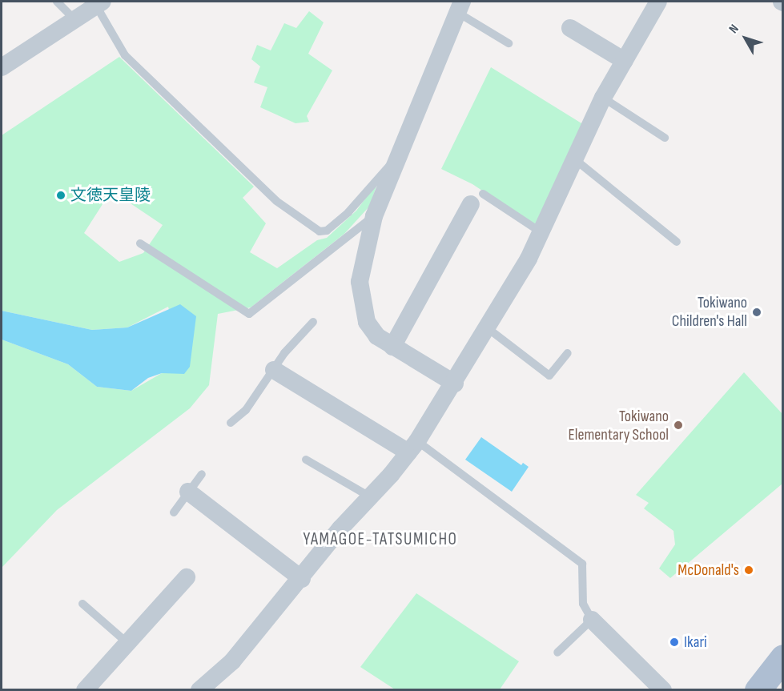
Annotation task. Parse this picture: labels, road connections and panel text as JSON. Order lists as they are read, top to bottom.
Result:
{
  "districts": ["YAMAGOE-TATSUMICHO"],
  "places": [
    "文徳天皇陵",
    "Tokiwano Children's Hall",
    "Tokiwano Elementary School",
    "McDonald's",
    "Ikari"
  ],
  "north": "top left"
}
